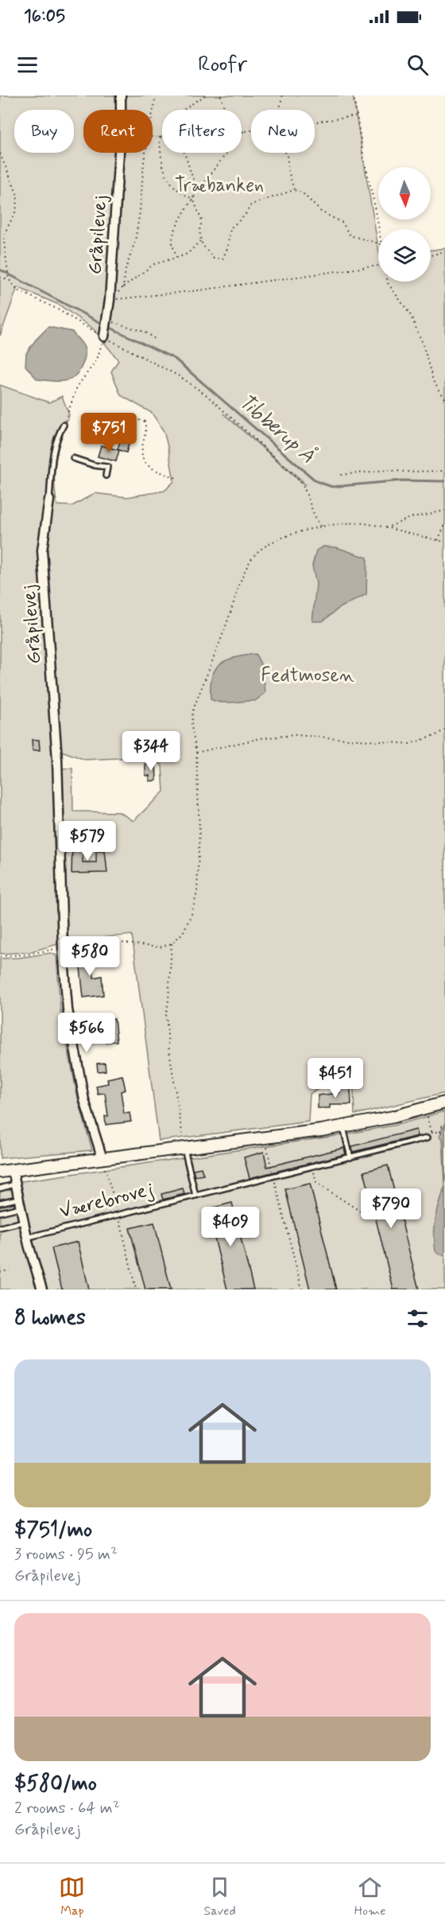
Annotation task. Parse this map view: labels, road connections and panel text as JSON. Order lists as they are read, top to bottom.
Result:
{
  "streets": {
    "street": ["Gråpilevej", "Værebrovej"]
  },
  "crossings": [
    ["Gråpilevej", "Værebrovej"]
  ],
  "water": ["Tibberup Å"],
  "parks": ["Træbanken", "Fedtmosen"],
  "north": "bottom",
  "page": {
    "status": "16:05",
    "header": "Roofr",
    "chip": [
      "Buy",
      "Rent",
      "Filters",
      "New"
    ],
    "price": [
      "$751",
      "$344",
      "$579",
      "$580",
      "$566",
      "$451",
      "$790",
      "$409"
    ],
    "heading": "8 homes",
    "list": [
      {
        "name": "$751/mo",
        "note": "3 rooms · 95 m² · Gråpilevej"
      },
      {
        "name": "$580/mo",
        "note": "2 rooms · 64 m² · Gråpilevej"
      }
    ],
    "tabs": ["Map", "Saved", "Home"]
  }
}
